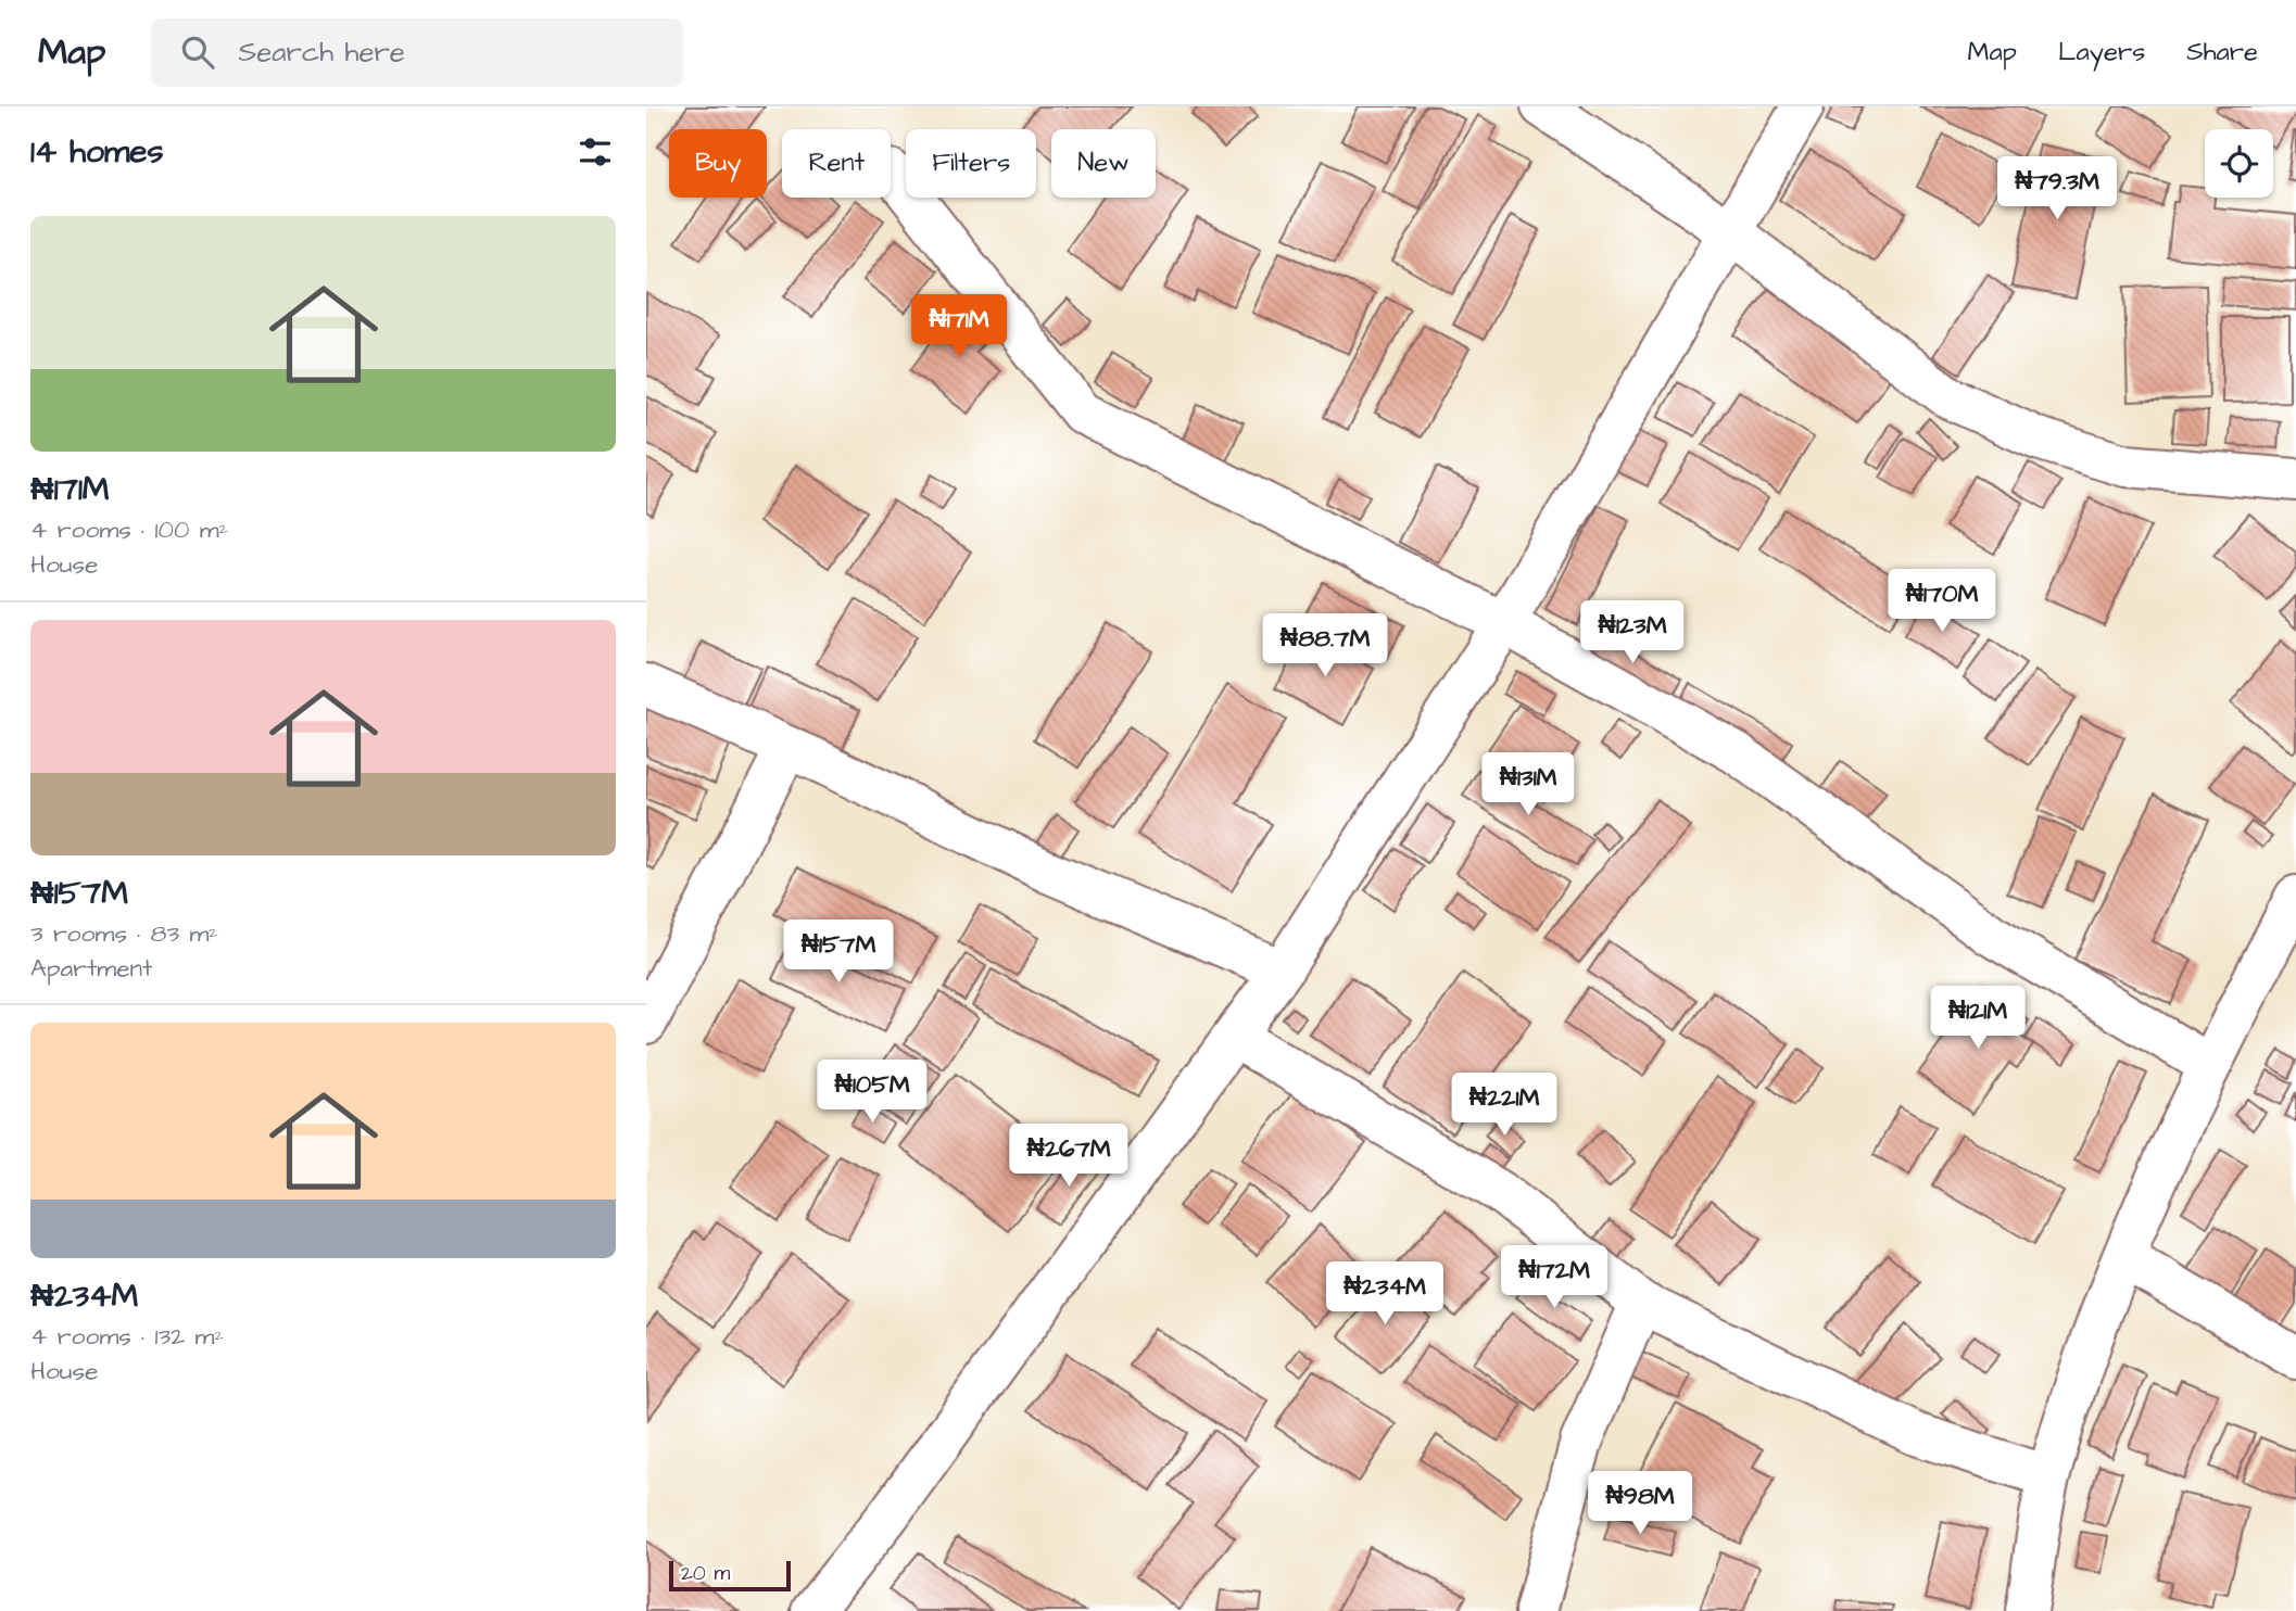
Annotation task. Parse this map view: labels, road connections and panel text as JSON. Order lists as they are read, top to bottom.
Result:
{
  "scale_bar": "20 m",
  "page": {
    "header": "Map",
    "search": "Search here",
    "nav": ["Map", "Layers", "Share"],
    "heading": "14 homes",
    "chip": [
      "Buy",
      "Rent",
      "Filters",
      "New"
    ],
    "price": [
      "₦79.3M",
      "₦171M",
      "₦170M",
      "₦123M",
      "₦88.7M",
      "₦131M",
      "₦157M",
      "₦121M",
      "₦105M",
      "₦221M",
      "₦267M",
      "₦172M",
      "₦234M",
      "₦98M"
    ],
    "list": [
      {
        "name": "₦171M",
        "note": "4 rooms · 100 m² · House"
      },
      {
        "name": "₦157M",
        "note": "3 rooms · 83 m² · Apartment"
      },
      {
        "name": "₦234M",
        "note": "4 rooms · 132 m² · House"
      }
    ],
    "scale": "20 m"
  }
}
